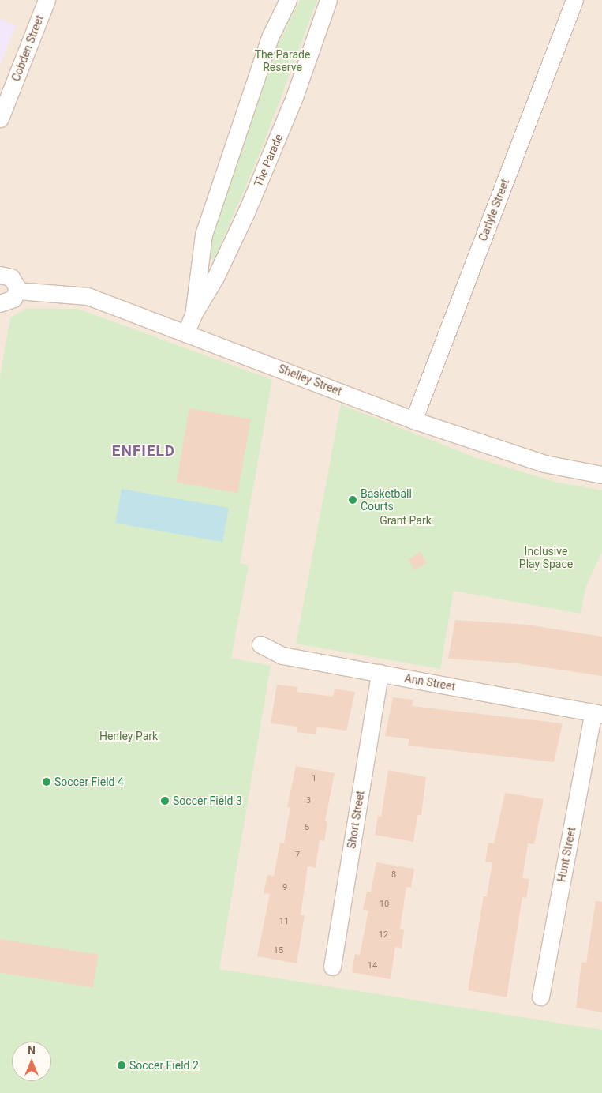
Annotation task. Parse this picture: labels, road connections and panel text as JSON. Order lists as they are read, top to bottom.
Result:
{
  "streets": {
    "street": [
      "Cobden Street",
      "The Parade",
      "Carlyle Street",
      "Shelley Street",
      "Ann Street",
      "Short Street",
      "Hunt Street"
    ]
  },
  "crossings": [
    ["The Parade", "Shelley Street"],
    ["Carlyle Street", "Shelley Street"],
    ["Ann Street", "Short Street"],
    ["Ann Street", "Hunt Street"]
  ],
  "districts": ["ENFIELD"],
  "parks": [
    "The Parade Reserve",
    "Grant Park",
    "Inclusive Play Space",
    "Henley Park"
  ],
  "places": [
    "Basketball Courts",
    "Soccer Field 4",
    "Soccer Field 3",
    "Soccer Field 2"
  ],
  "house_numbers": [
    "1",
    "3",
    "5",
    "7",
    "8",
    "9",
    "10",
    "11",
    "12",
    "15",
    "14"
  ],
  "north": "top"
}
